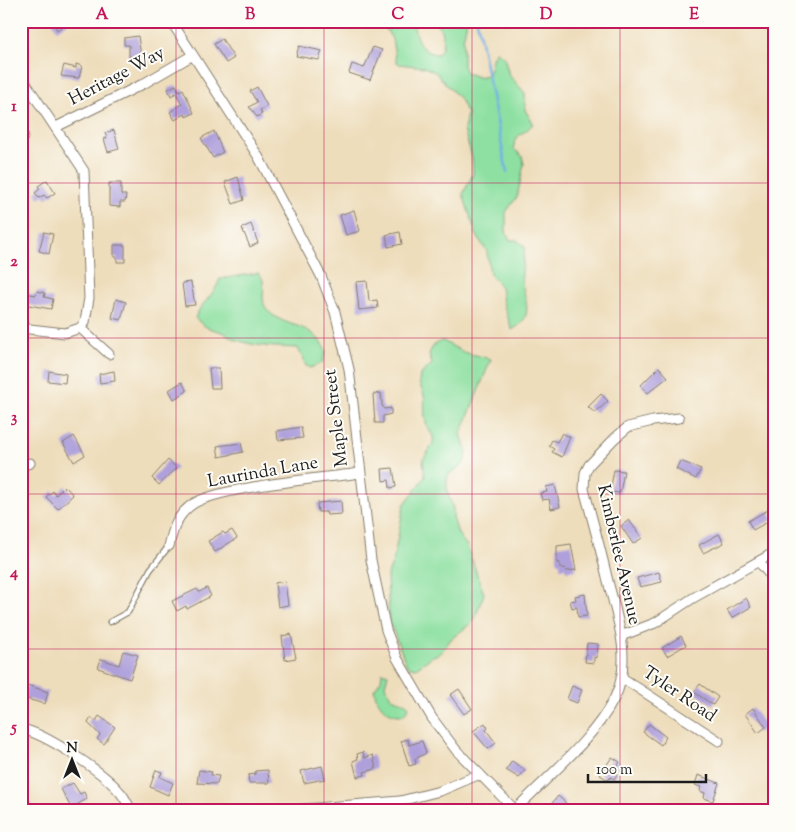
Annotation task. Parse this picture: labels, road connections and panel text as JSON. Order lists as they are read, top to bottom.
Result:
{
  "streets": {
    "street": [
      "Heritage Way",
      "Maple Street",
      "Laurinda Lane",
      "Kimberlee Avenue",
      "Tyler Road"
    ]
  },
  "crossings": [
    ["Heritage Way", "Maple Street"],
    ["Maple Street", "Laurinda Lane"],
    ["Maple Street", "Kimberlee Avenue"],
    ["Kimberlee Avenue", "Tyler Road"]
  ],
  "scale_bar": "100 m",
  "north": "top",
  "grid": {
    "columns": [
      "A",
      "B",
      "C",
      "D",
      "E"
    ],
    "rows": [
      "1",
      "2",
      "3",
      "4",
      "5"
    ]
  }
}
